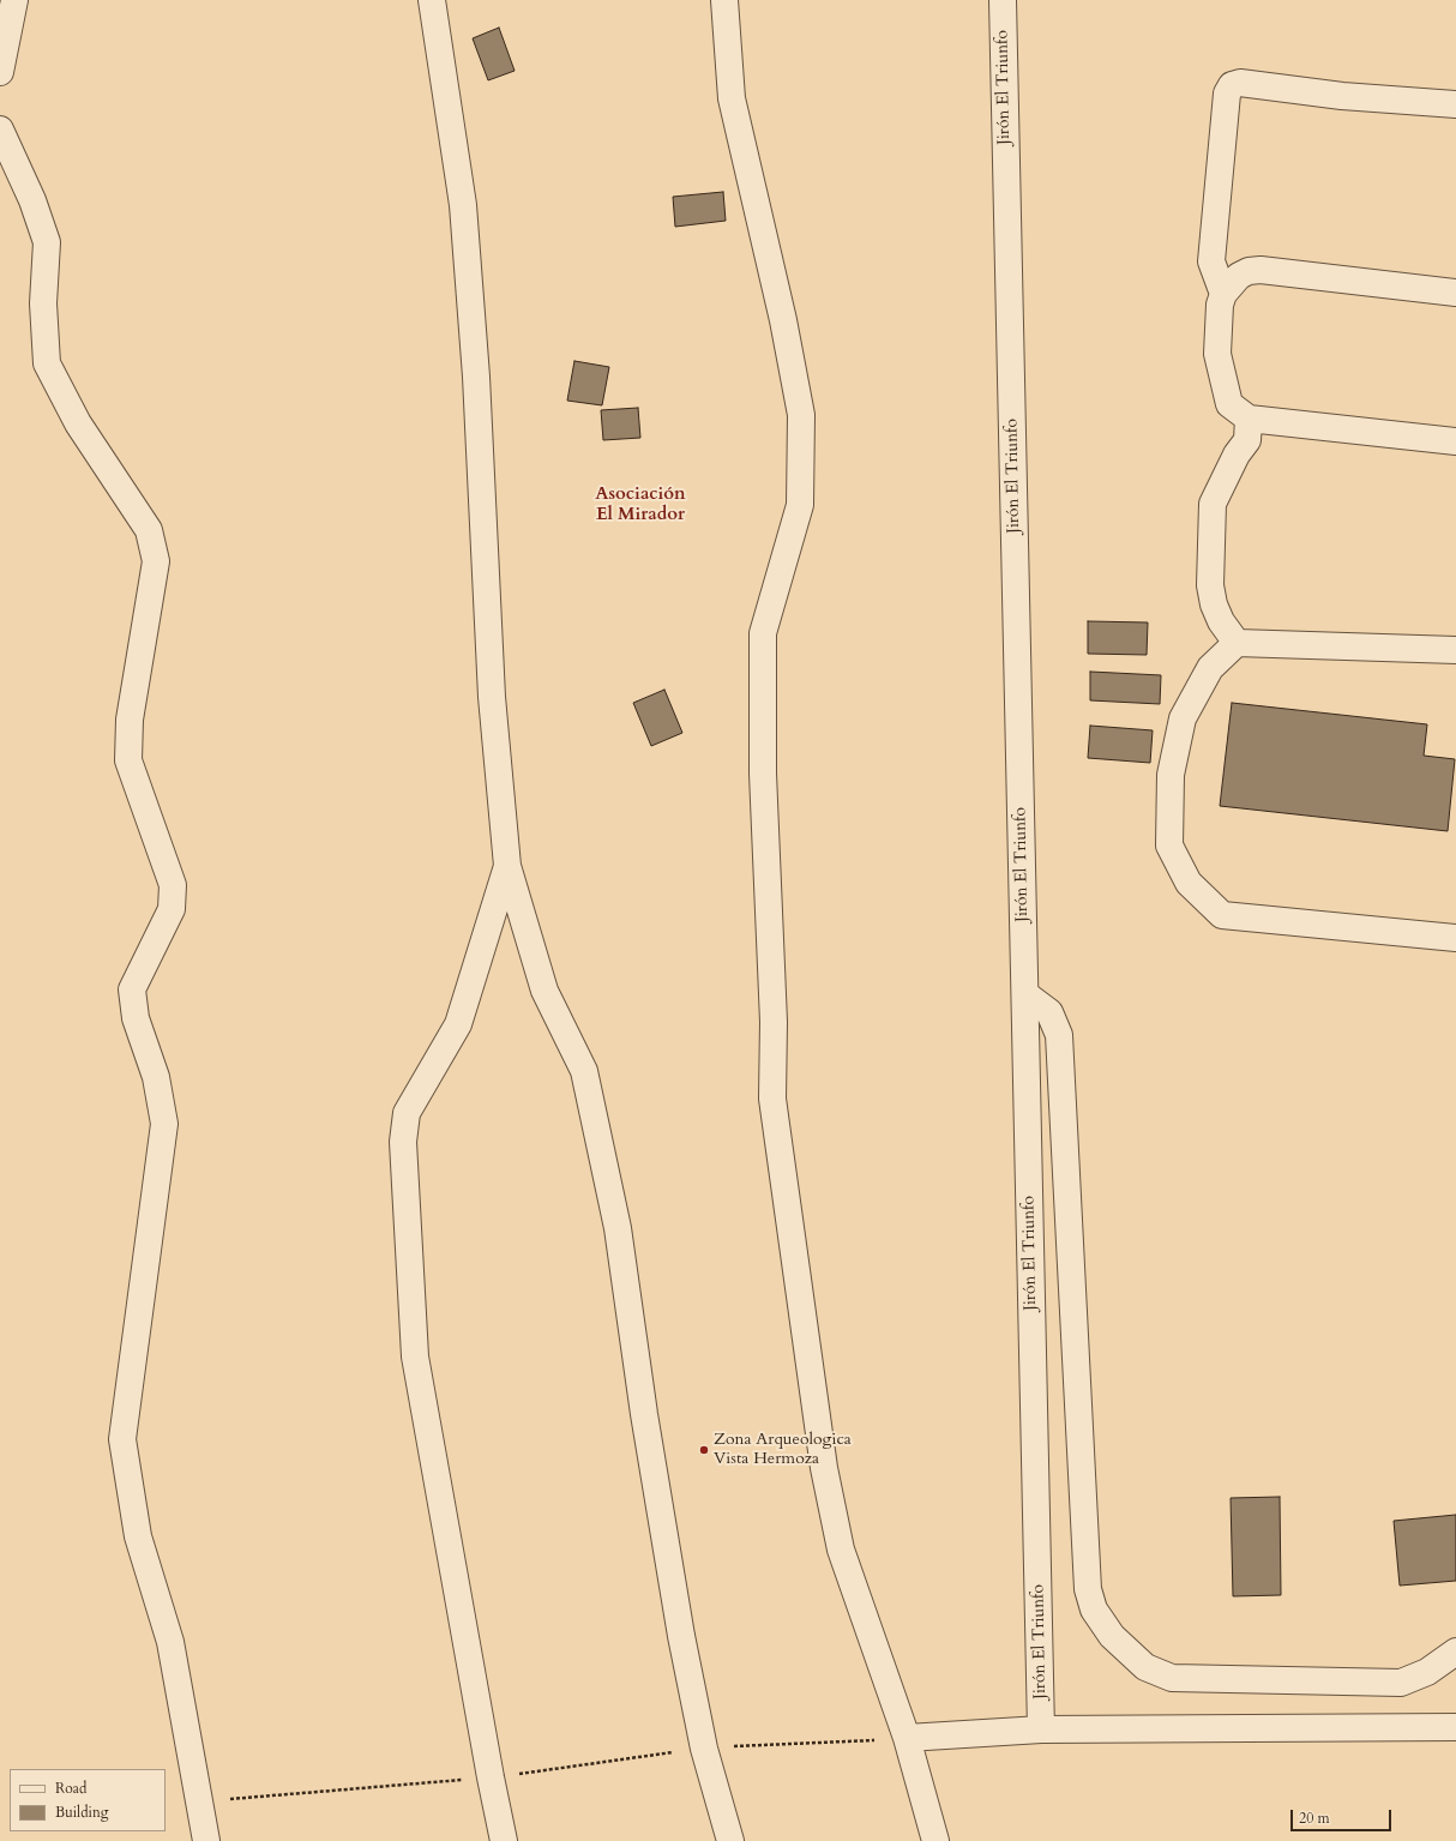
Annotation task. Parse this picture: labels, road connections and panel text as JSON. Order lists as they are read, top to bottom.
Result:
{
  "streets": {
    "street": ["Jirón El Triunfo"]
  },
  "districts": ["Asociación El Mirador"],
  "places": ["Zona Arqueologica Vista Hermoza"],
  "legend": ["Road", "Building"],
  "scale_bar": "20 m"
}
